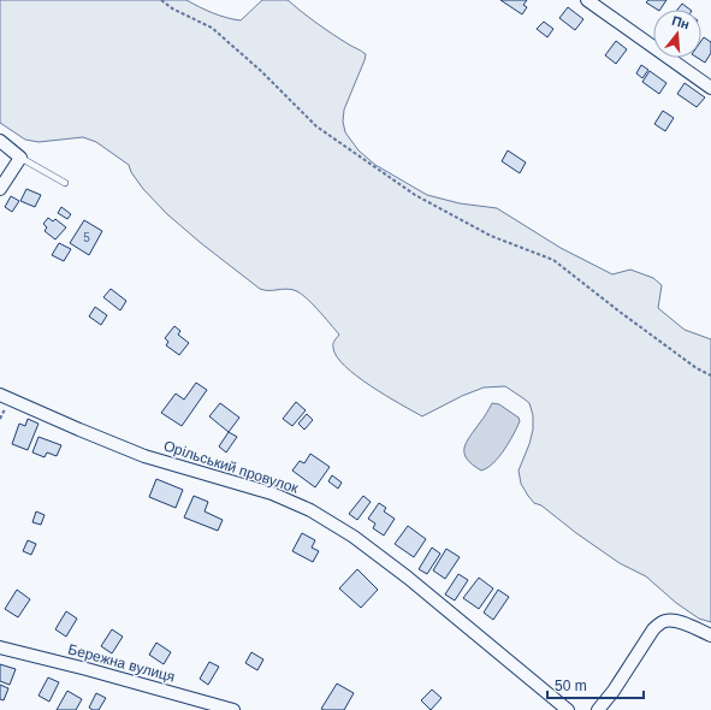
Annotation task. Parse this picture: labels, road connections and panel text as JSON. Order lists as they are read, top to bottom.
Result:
{
  "streets": {
    "street": ["Орільський провулок", "Бережна вулиця"]
  },
  "house_numbers": ["5"],
  "scale_bar": "50 m",
  "north": "top"
}
